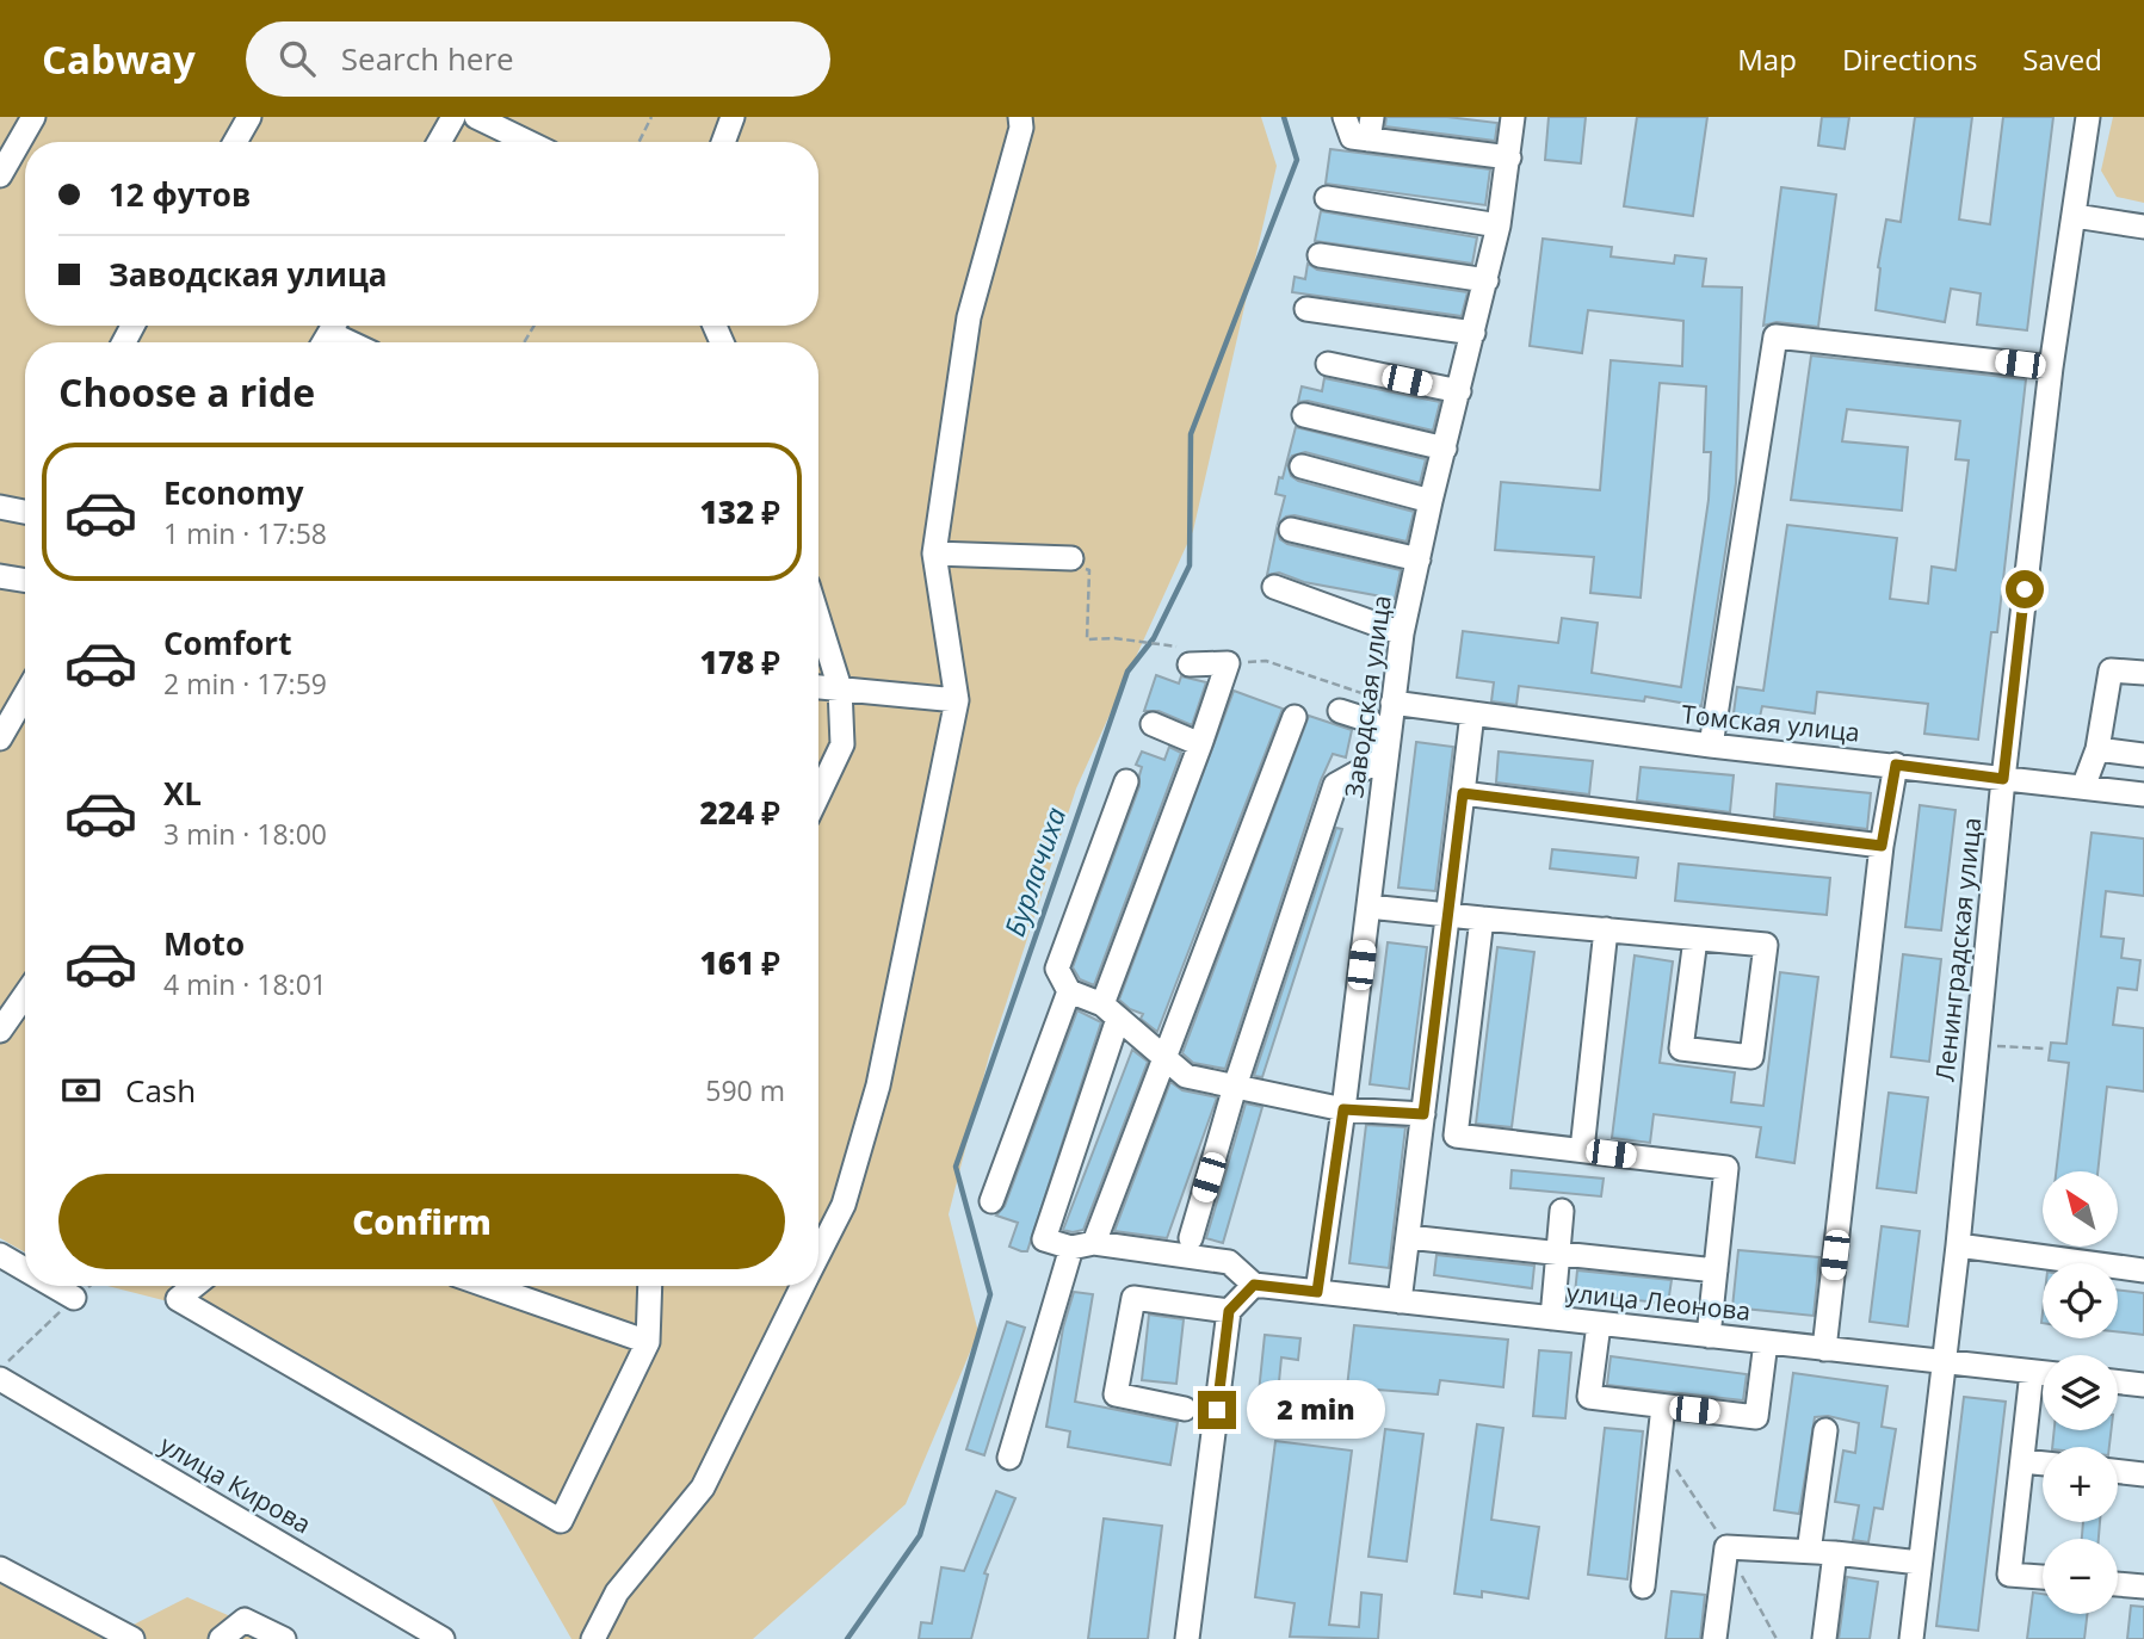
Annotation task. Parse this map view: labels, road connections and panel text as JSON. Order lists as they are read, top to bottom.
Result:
{
  "streets": {
    "street": [
      "Заводская улица",
      "Томская улица",
      "Ленинградская улица",
      "улица Леонова",
      "улица Кирова"
    ]
  },
  "crossings": [
    ["Заводская улица", "Томская улица"],
    ["Заводская улица", "улица Леонова"],
    ["Томская улица", "Ленинградская улица"],
    ["Ленинградская улица", "улица Леонова"]
  ],
  "water": ["Бурлачиха"],
  "north": "top left",
  "page": {
    "header": "Cabway",
    "search": "Search here",
    "nav": ["Map", "Directions", "Saved"],
    "banner": ["12 футов", "Заводская улица"],
    "heading": "Choose a ride",
    "list": [
      {
        "name": "Economy",
        "note": "1 min · 17:58",
        "value": "132 ₽"
      },
      {
        "name": "Comfort",
        "note": "2 min · 17:59",
        "value": "178 ₽"
      },
      {
        "name": "XL",
        "note": "3 min · 18:00",
        "value": "224 ₽"
      },
      {
        "name": "Moto",
        "note": "4 min · 18:01",
        "value": "161 ₽"
      }
    ],
    "pay": ["Cash", "590 m"],
    "buttons": "Confirm",
    "map_buttons": ["+", "−"],
    "bubble": "2 min"
  }
}
